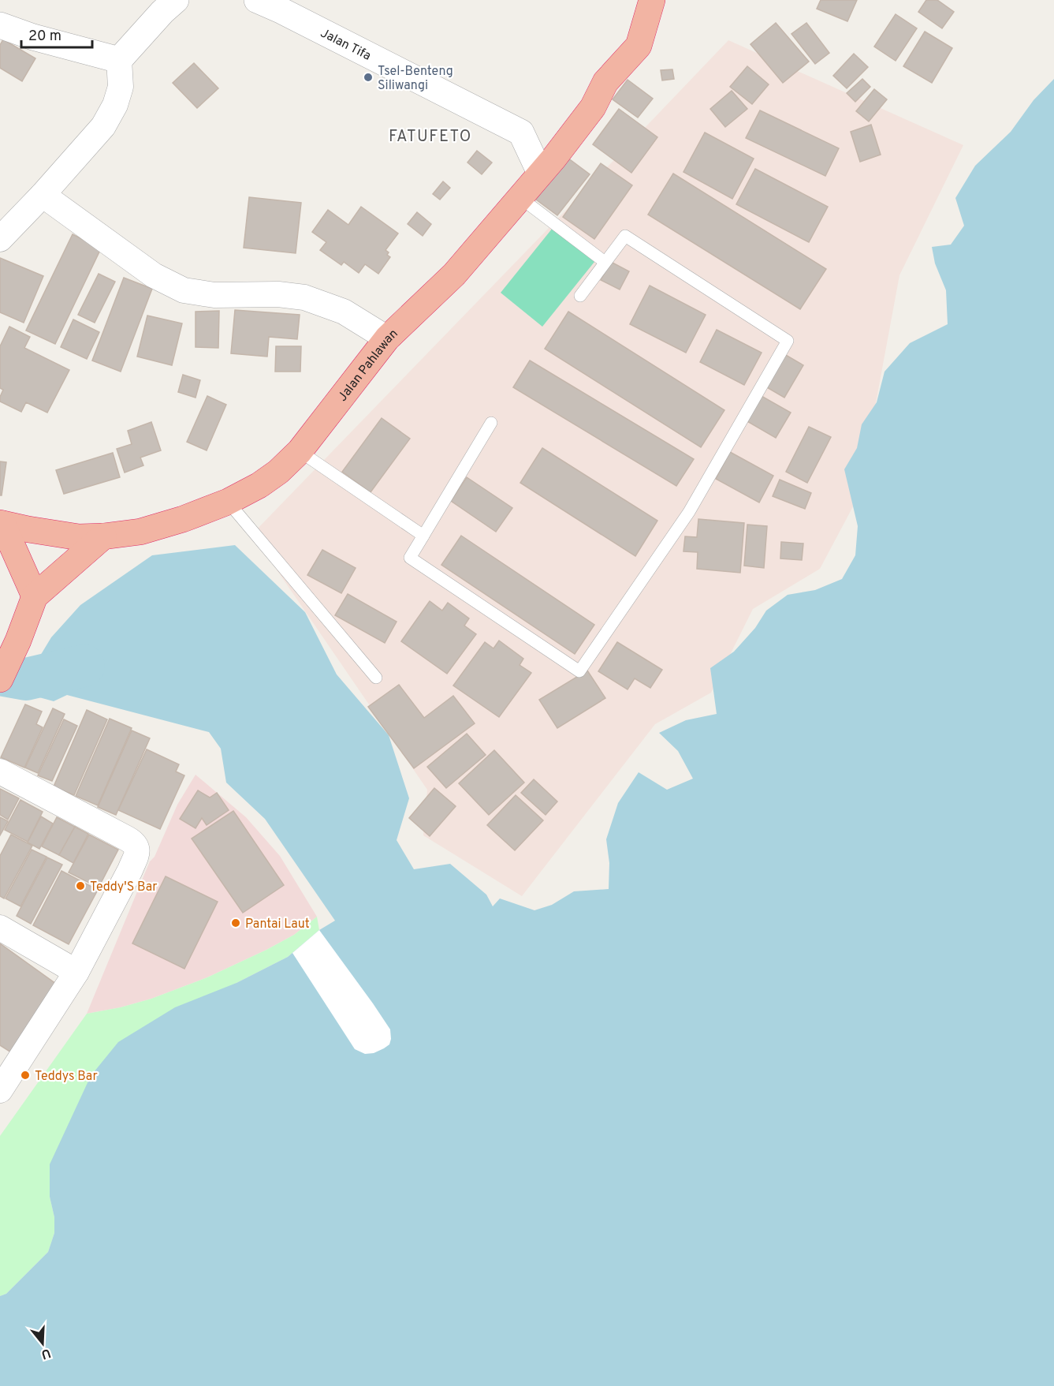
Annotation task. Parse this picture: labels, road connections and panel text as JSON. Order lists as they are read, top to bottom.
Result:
{
  "streets": {
    "highway": ["Jalan Pahlawan"],
    "street": ["Jalan Tifa"]
  },
  "crossings": [
    ["Jalan Tifa", "Jalan Pahlawan"]
  ],
  "districts": ["FATUFETO"],
  "places": [
    "Tsel-Benteng Siliwangi",
    "Teddy'S Bar",
    "Pantai Laut",
    "Teddys Bar"
  ],
  "scale_bar": "20 m",
  "north": "bottom"
}
